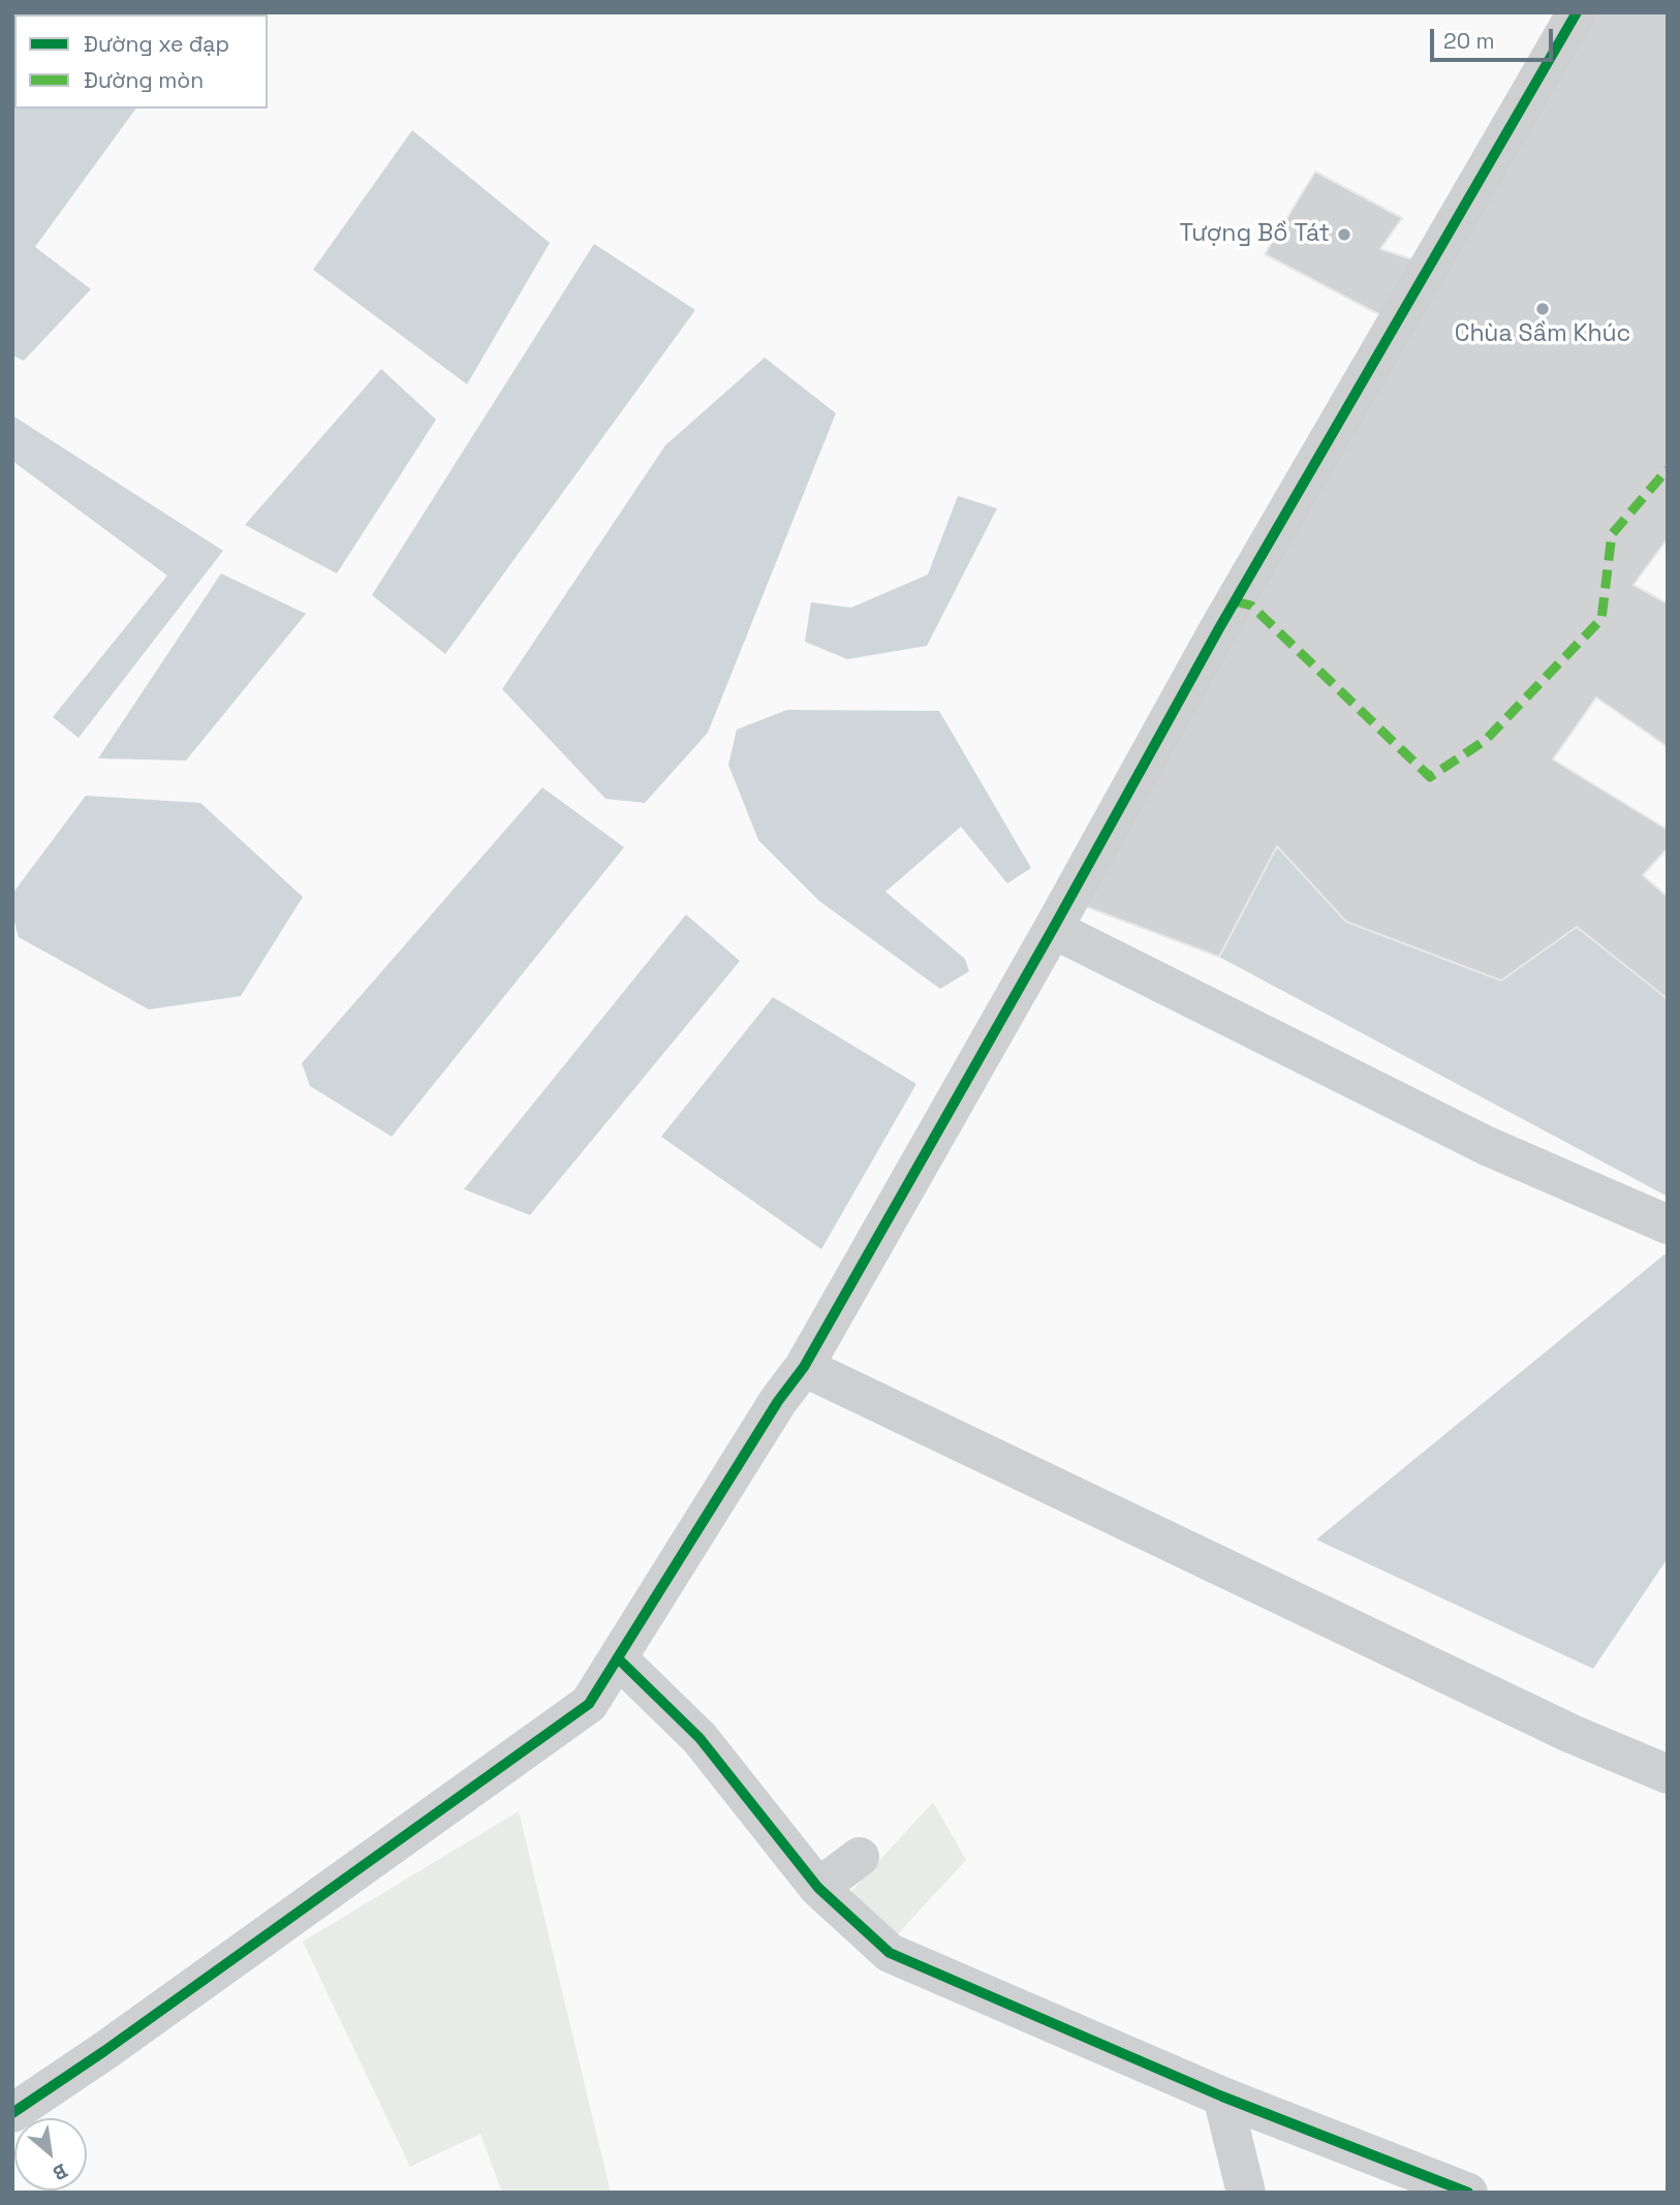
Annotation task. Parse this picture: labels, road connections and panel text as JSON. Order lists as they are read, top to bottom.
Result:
{
  "places": ["Tượng Bồ Tát", "Chùa Sầm Khúc"],
  "legend": ["Đường xe đạp", "Đường mòn"],
  "scale_bar": "20 m",
  "north": "bottom right"
}
